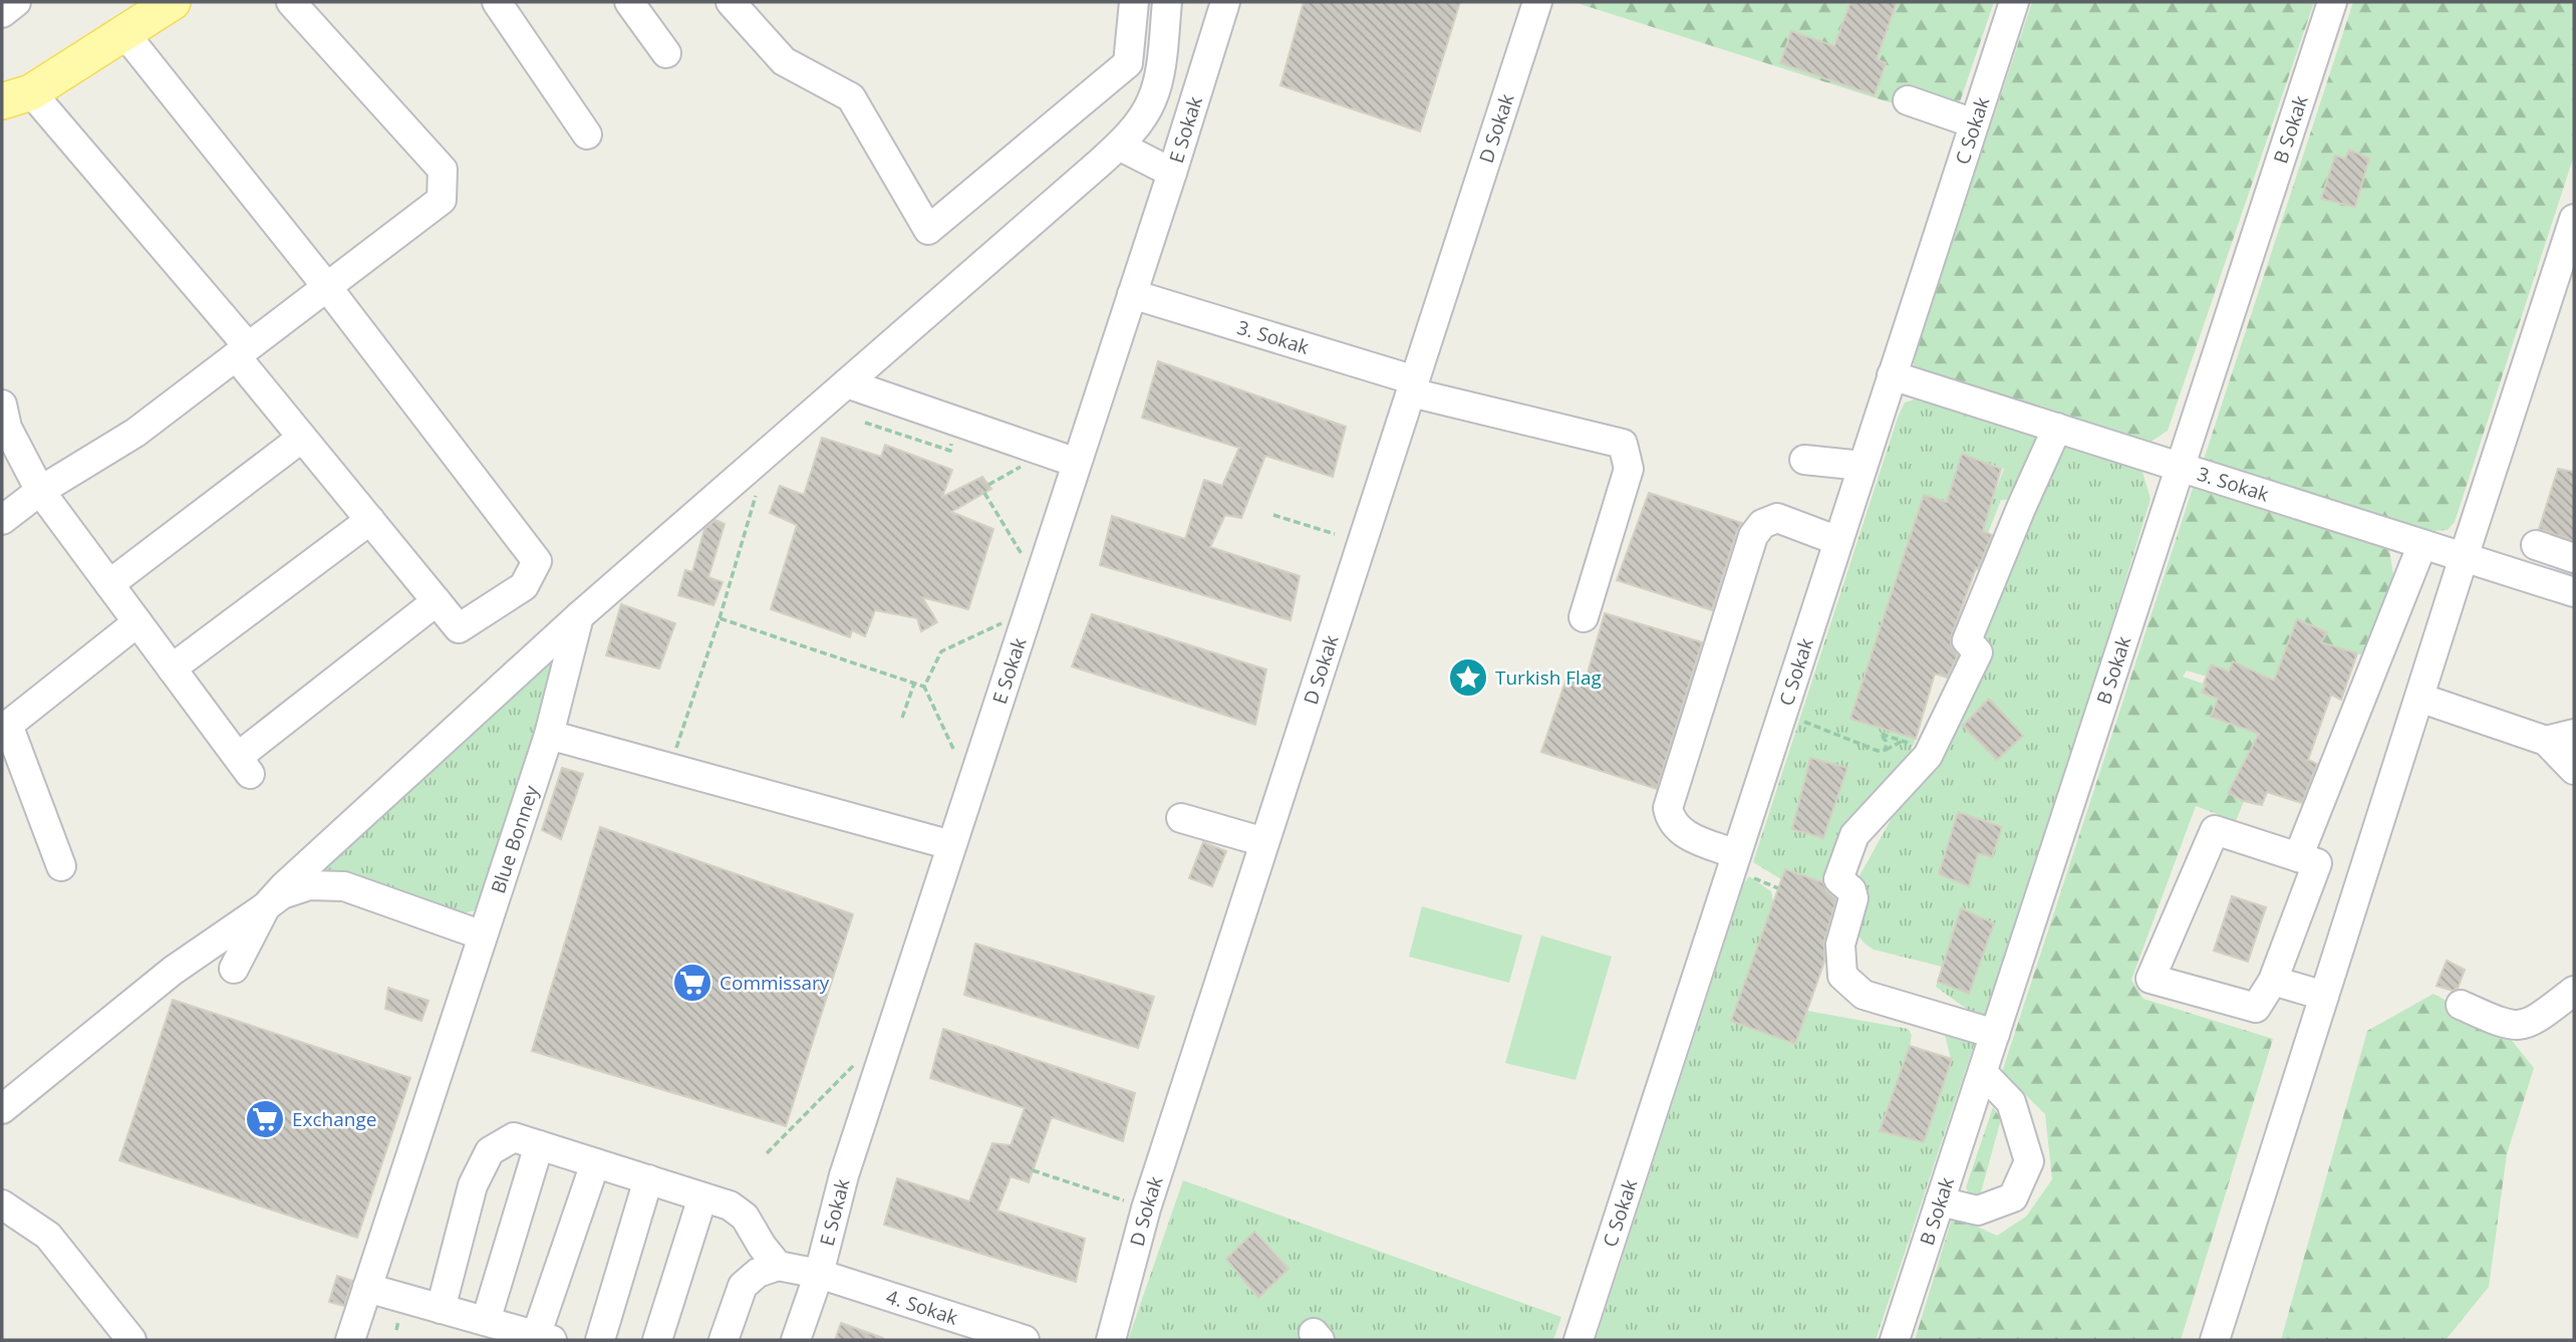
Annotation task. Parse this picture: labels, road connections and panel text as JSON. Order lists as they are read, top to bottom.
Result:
{
  "streets": {
    "street": [
      "D Sokak",
      "E Sokak",
      "C Sokak",
      "B Sokak",
      "3. Sokak",
      "Blue Bonney",
      "4. Sokak"
    ]
  },
  "crossings": [
    ["D Sokak", "3. Sokak"],
    ["E Sokak", "3. Sokak"],
    ["E Sokak", "4. Sokak"],
    ["C Sokak", "3. Sokak"],
    ["B Sokak", "3. Sokak"]
  ],
  "places": {
    "place": ["Turkish Flag"],
    "supermarket": ["Commissary", "Exchange"]
  }
}
